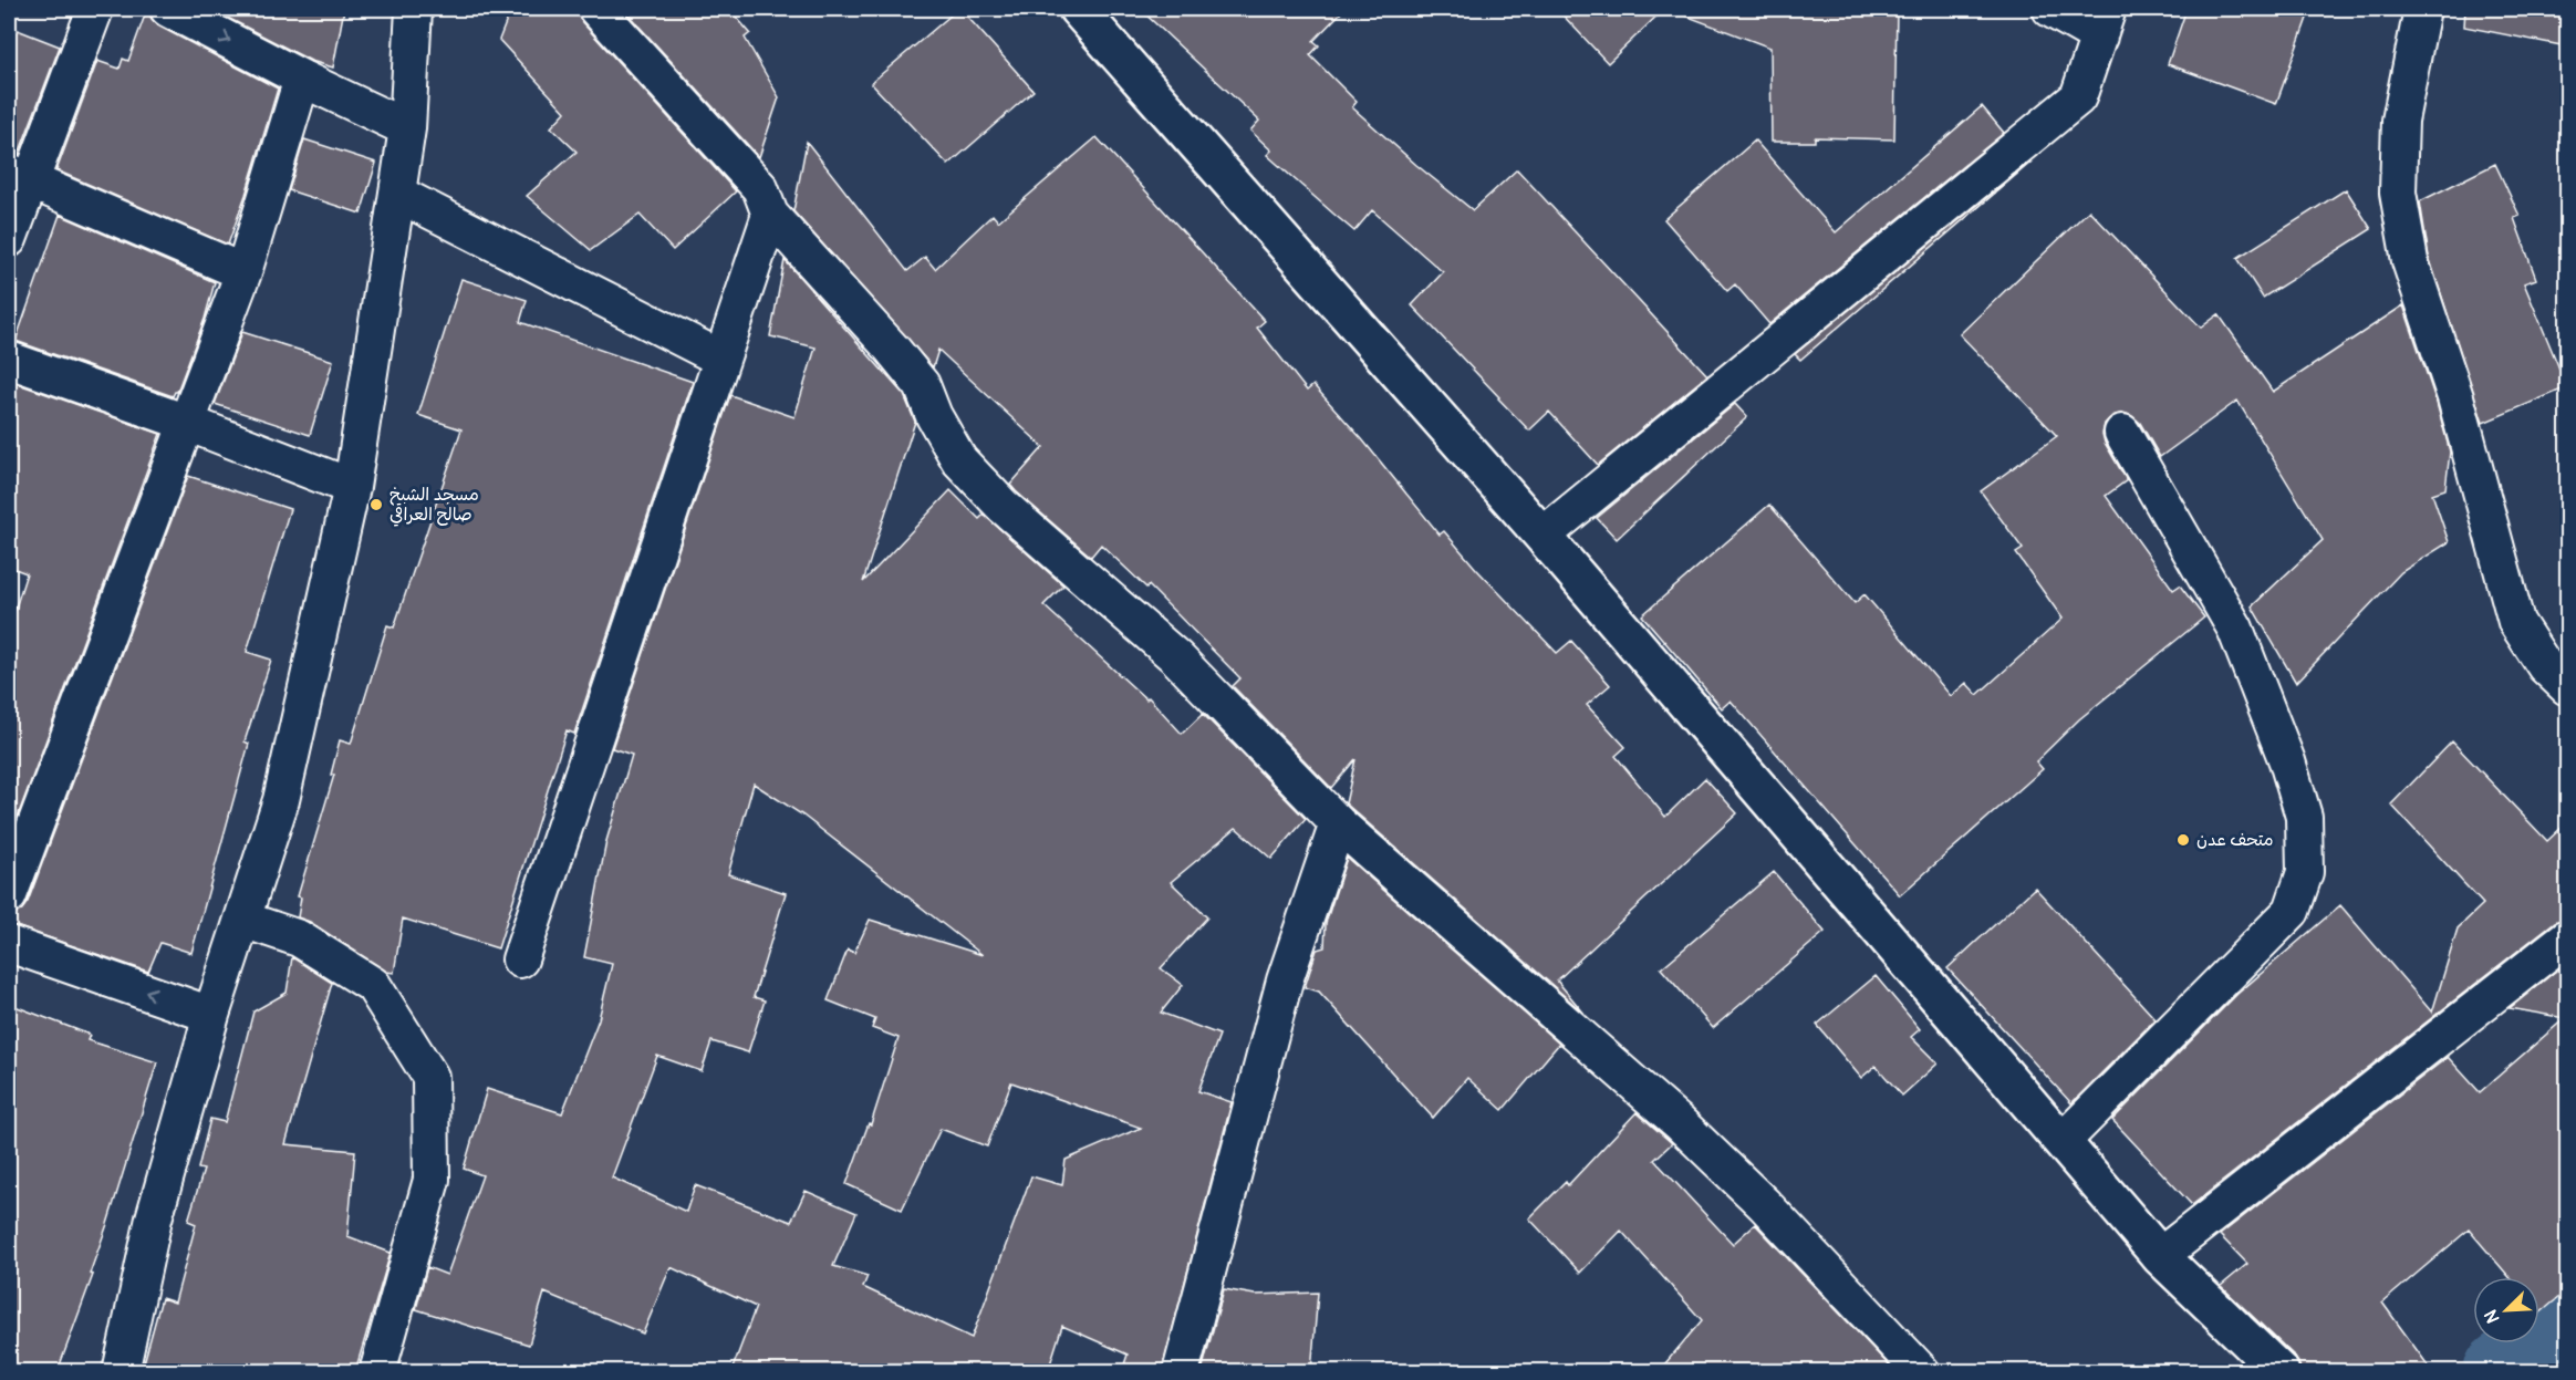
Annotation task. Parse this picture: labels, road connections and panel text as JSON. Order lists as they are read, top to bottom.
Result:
{
  "places": ["مسجد الشيخ صالح العراقي", "متحف عدن"],
  "north": "bottom left"
}
